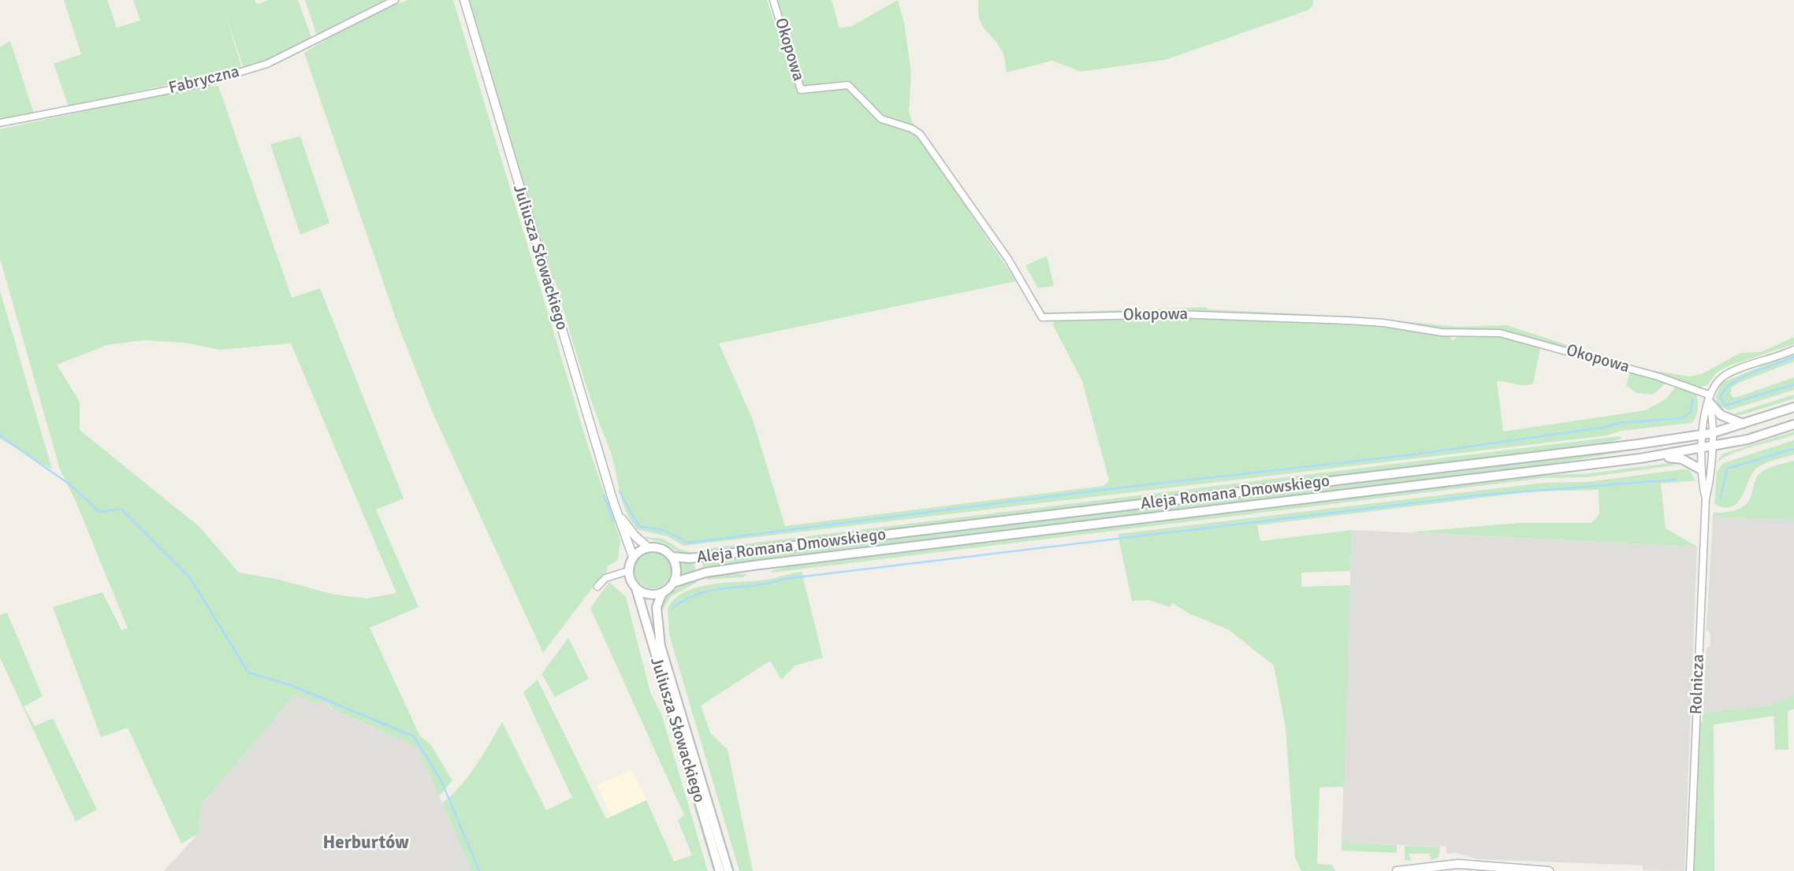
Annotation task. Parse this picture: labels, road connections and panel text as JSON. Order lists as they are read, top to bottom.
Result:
{
  "streets": {
    "main road": ["Juliusza Słowackiego", "Aleja Romana Dmowskiego"],
    "street": ["Okopowa", "Fabryczna", "Rolnicza"]
  },
  "crossings": [
    ["Okopowa", "Rolnicza"],
    ["Juliusza Słowackiego", "Aleja Romana Dmowskiego"],
    ["Aleja Romana Dmowskiego", "Rolnicza"]
  ],
  "districts": ["Herburtów"]
}
